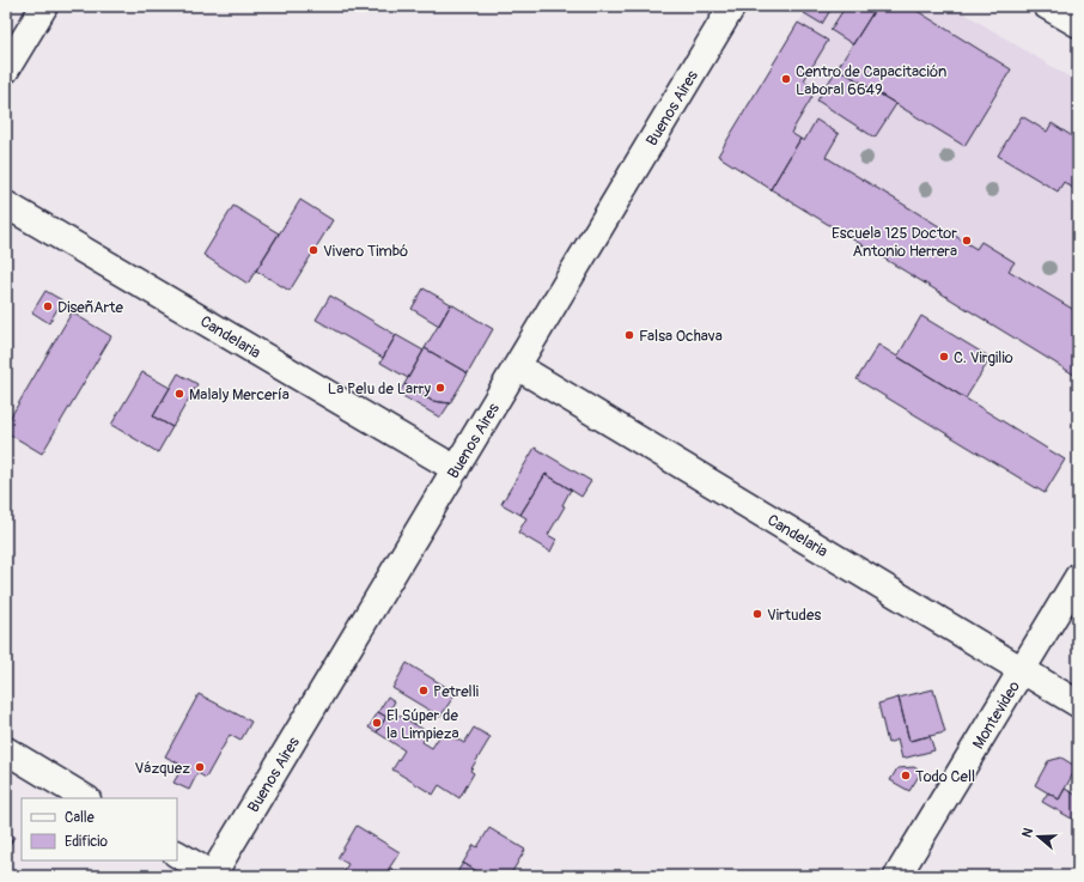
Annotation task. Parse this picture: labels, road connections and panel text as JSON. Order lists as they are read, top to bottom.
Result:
{
  "streets": {
    "street": ["Buenos Aires", "Candelaria", "Montevideo"]
  },
  "crossings": [
    ["Buenos Aires", "Candelaria"],
    ["Candelaria", "Montevideo"]
  ],
  "places": [
    "Centro de Capacitación Laboral 6649",
    "Escuela 125 Doctor Antonio Herrera",
    "Vivero Timbó",
    "DiseñArte",
    "Falsa Ochava",
    "C. Virgilio",
    "La Pelu de Larry",
    "Malaly Mercería",
    "Virtudes",
    "Petrelli",
    "El Súper de la Limpieza",
    "Vázquez",
    "Todo Cell"
  ],
  "legend": ["Calle", "Edificio"],
  "north": "left"
}
